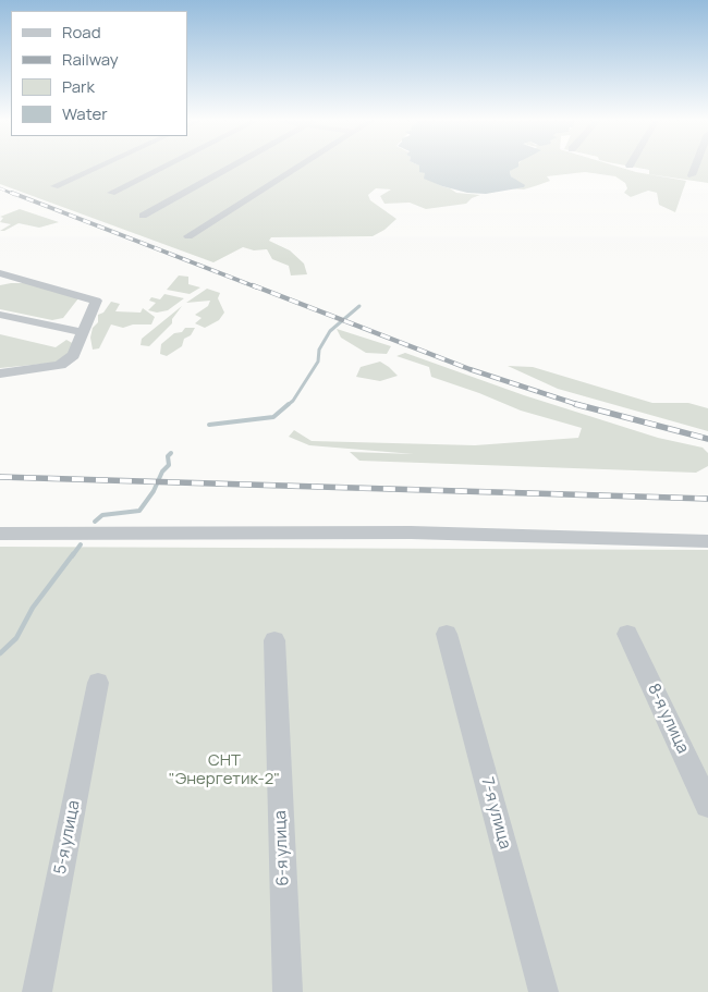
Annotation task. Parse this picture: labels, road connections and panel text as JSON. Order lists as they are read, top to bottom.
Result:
{
  "streets": {
    "street": [
      "8-я улица",
      "7-я улица",
      "5-я улица",
      "6-я улица"
    ]
  },
  "parks": ["СHТ \"Энергетик-2\""],
  "legend": [
    "Road",
    "Railway",
    "Park",
    "Water"
  ]
}
